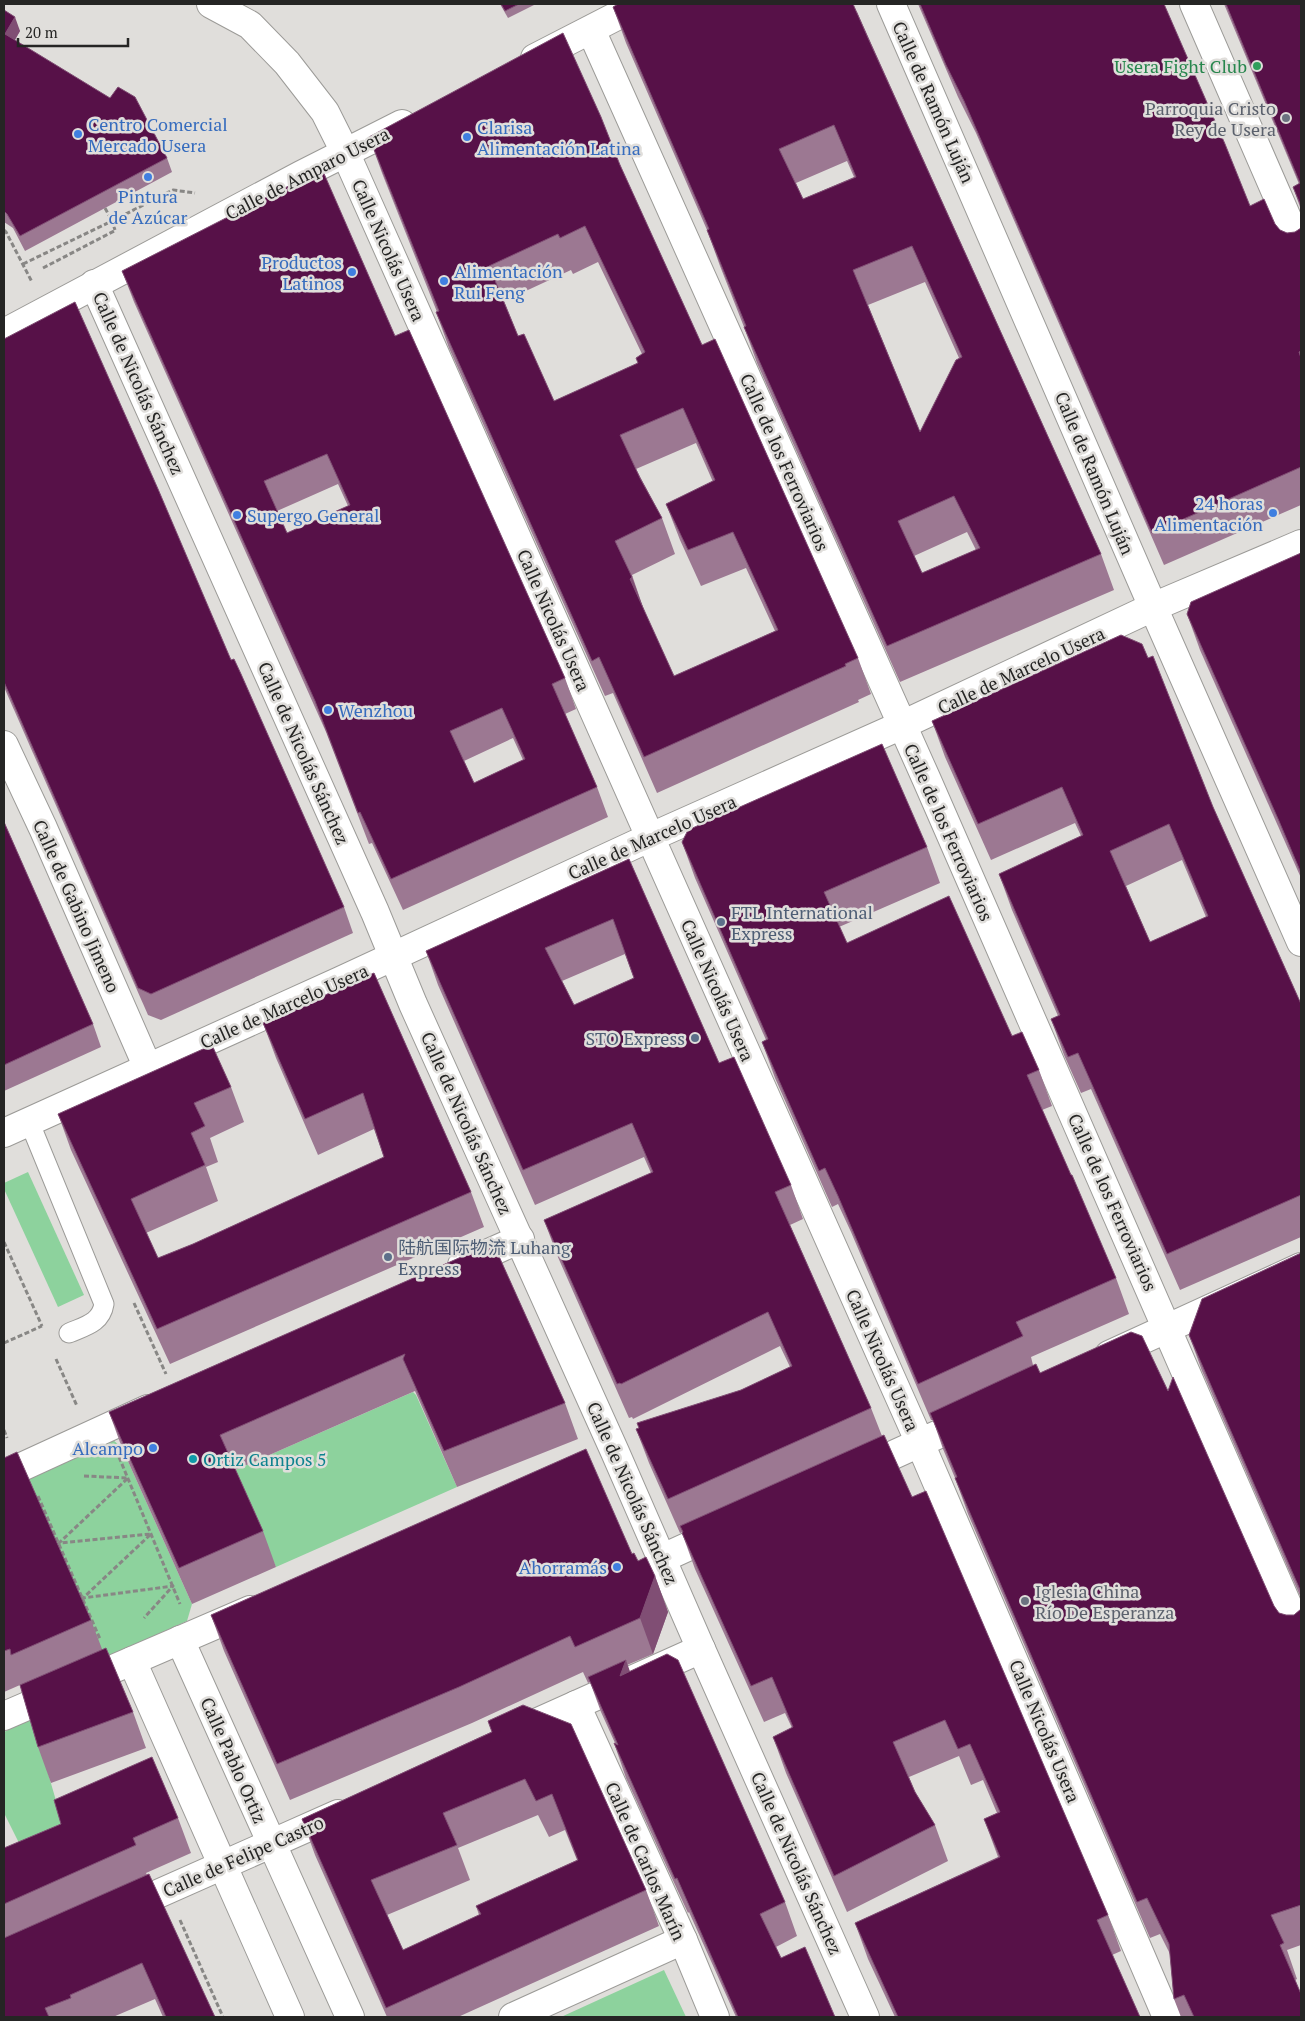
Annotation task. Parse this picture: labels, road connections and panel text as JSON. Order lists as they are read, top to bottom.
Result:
{
  "streets": {
    "street": [
      "Calle de Ramón Luján",
      "Calle de Amparo Usera",
      "Calle Nicolás Usera",
      "Calle de Nicolás Sánchez",
      "Calle de los Ferroviarios",
      "Calle de Marcelo Usera",
      "Calle de Gabino Jimeno",
      "Calle Pablo Ortiz",
      "Calle de Felipe Castro",
      "Calle de Carlos Marín"
    ]
  },
  "crossings": [
    ["Calle de Ramón Luján", "Calle de Marcelo Usera"],
    ["Calle de Amparo Usera", "Calle Nicolás Usera"],
    ["Calle de Amparo Usera", "Calle de Nicolás Sánchez"],
    ["Calle Nicolás Usera", "Calle de Marcelo Usera"],
    ["Calle de Nicolás Sánchez", "Calle de Marcelo Usera"],
    ["Calle de los Ferroviarios", "Calle de Marcelo Usera"],
    ["Calle de Marcelo Usera", "Calle de Gabino Jimeno"],
    ["Calle Pablo Ortiz", "Calle de Felipe Castro"]
  ],
  "places": [
    "Usera Fight Club",
    "Parroquia Cristo Rey de Usera",
    "Centro Comercial Mercado Usera",
    "Clarisa Alimentación Latina",
    "Pintura de Azúcar",
    "Productos Latinos",
    "Alimentación Rui Feng",
    "24 horas Alimentación",
    "Supergo General",
    "Wenzhou",
    "FTL International Express",
    "STO Express",
    "陆航国际物流 Luhang Express",
    "Alcampo",
    "Ortiz Campos 5",
    "Ahorramás",
    "Iglesia China Río De Esperanza"
  ],
  "scale_bar": "20 m"
}
